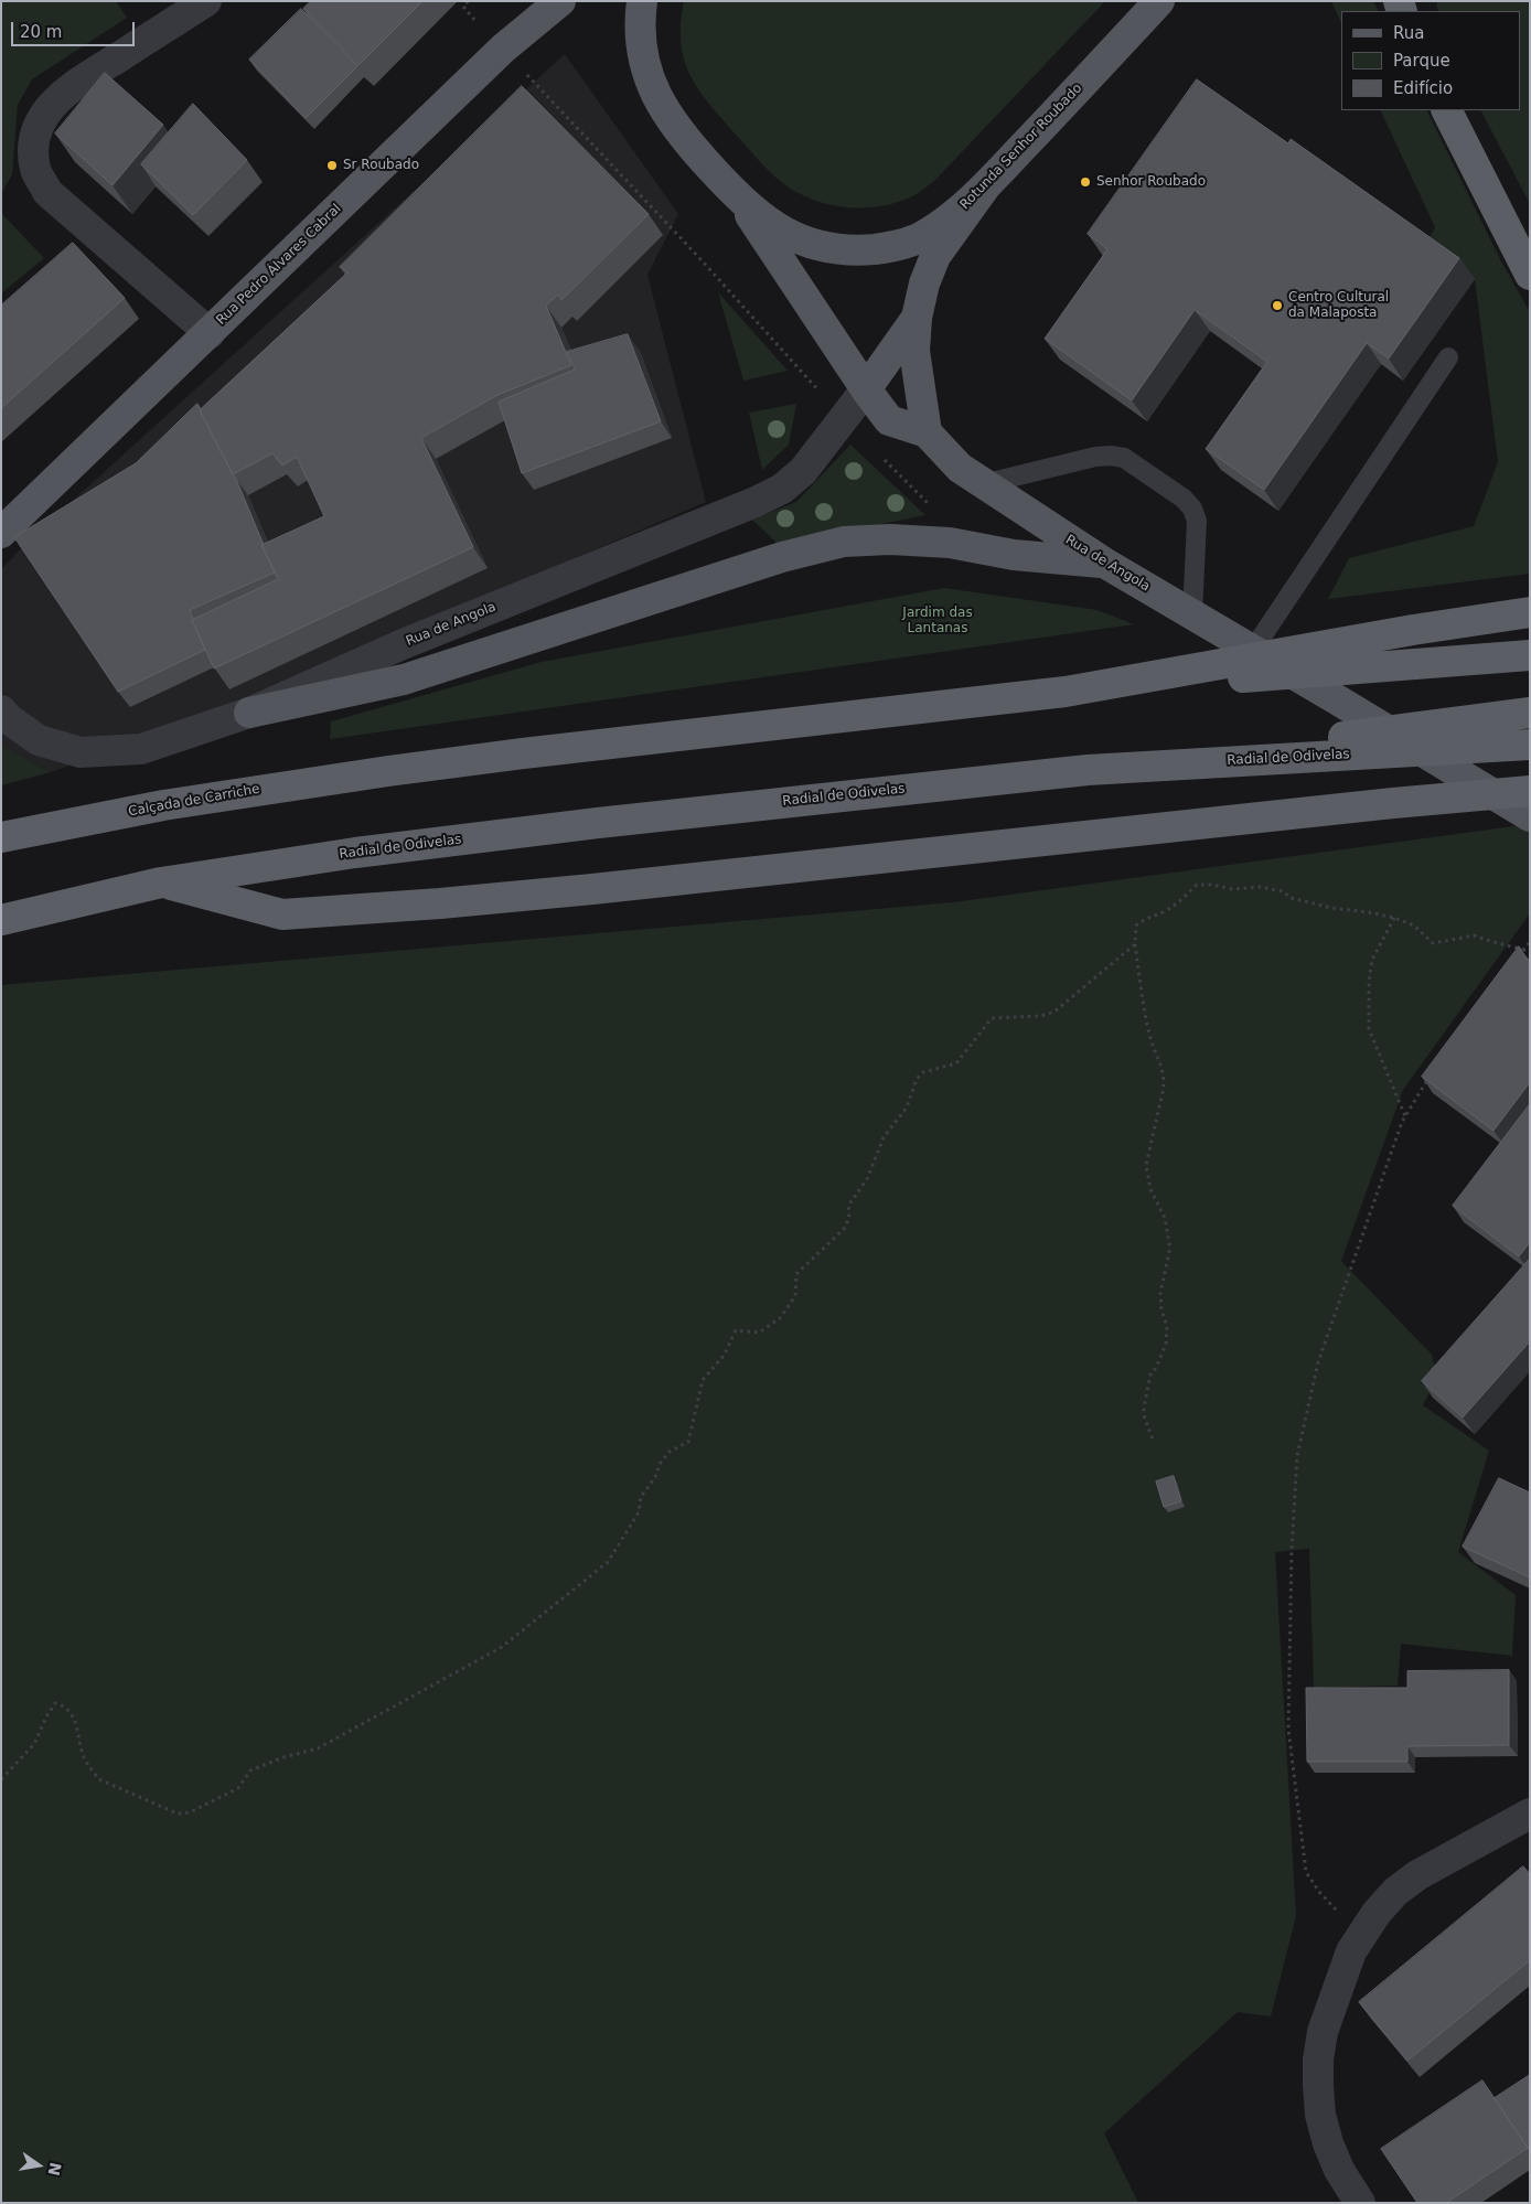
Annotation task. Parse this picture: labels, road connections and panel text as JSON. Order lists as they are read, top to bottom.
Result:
{
  "streets": {
    "highway": ["Radial de Odivelas", "Calçada de Carriche"],
    "main road": ["Rotunda Senhor Roubado", "Rua Pedro Álvares Cabral", "Rua de Angola"]
  },
  "parks": ["Jardim das Lantanas"],
  "places": ["Sr Roubado", "Senhor Roubado", "Centro Cultural da Malaposta"],
  "legend": ["Rua", "Parque", "Edifício"],
  "scale_bar": "20 m",
  "north": "right"
}
